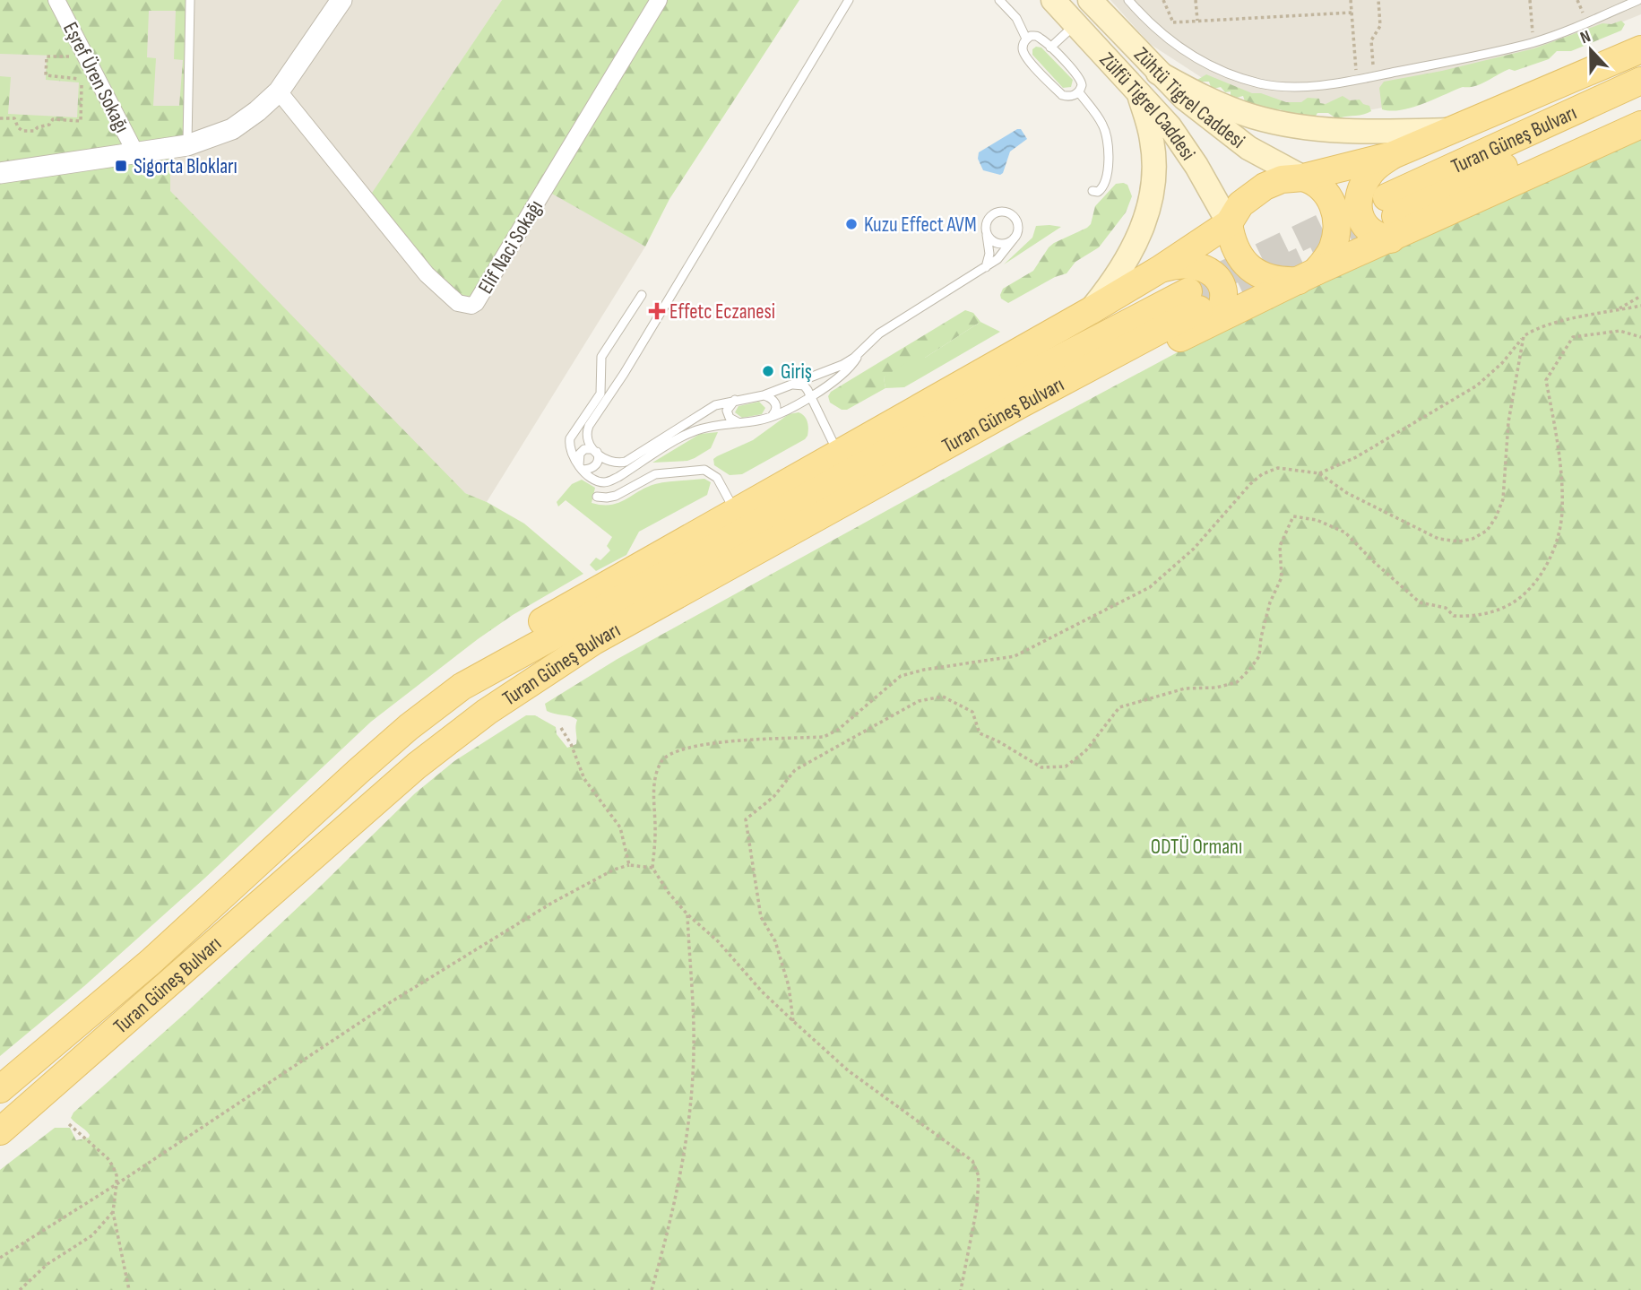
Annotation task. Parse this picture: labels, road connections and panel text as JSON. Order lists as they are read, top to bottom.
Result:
{
  "streets": {
    "main road": ["Zühtü Tigrel Caddesi", "Zülfü Tigrel Caddesi", "Turan Güneş Bulvarı"],
    "street": ["Eşref Üren Sokağı", "Elif Naci Sokağı"]
  },
  "crossings": [
    ["Zühtü Tigrel Caddesi", "Zülfü Tigrel Caddesi"]
  ],
  "parks": ["ODTÜ Ormanı"],
  "places": {
    "transit": ["Sigorta Blokları"],
    "other": ["Kuzu Effect AVM", "Giriş"],
    "health": ["Effetc Eczanesi"]
  },
  "north": "top"
}
